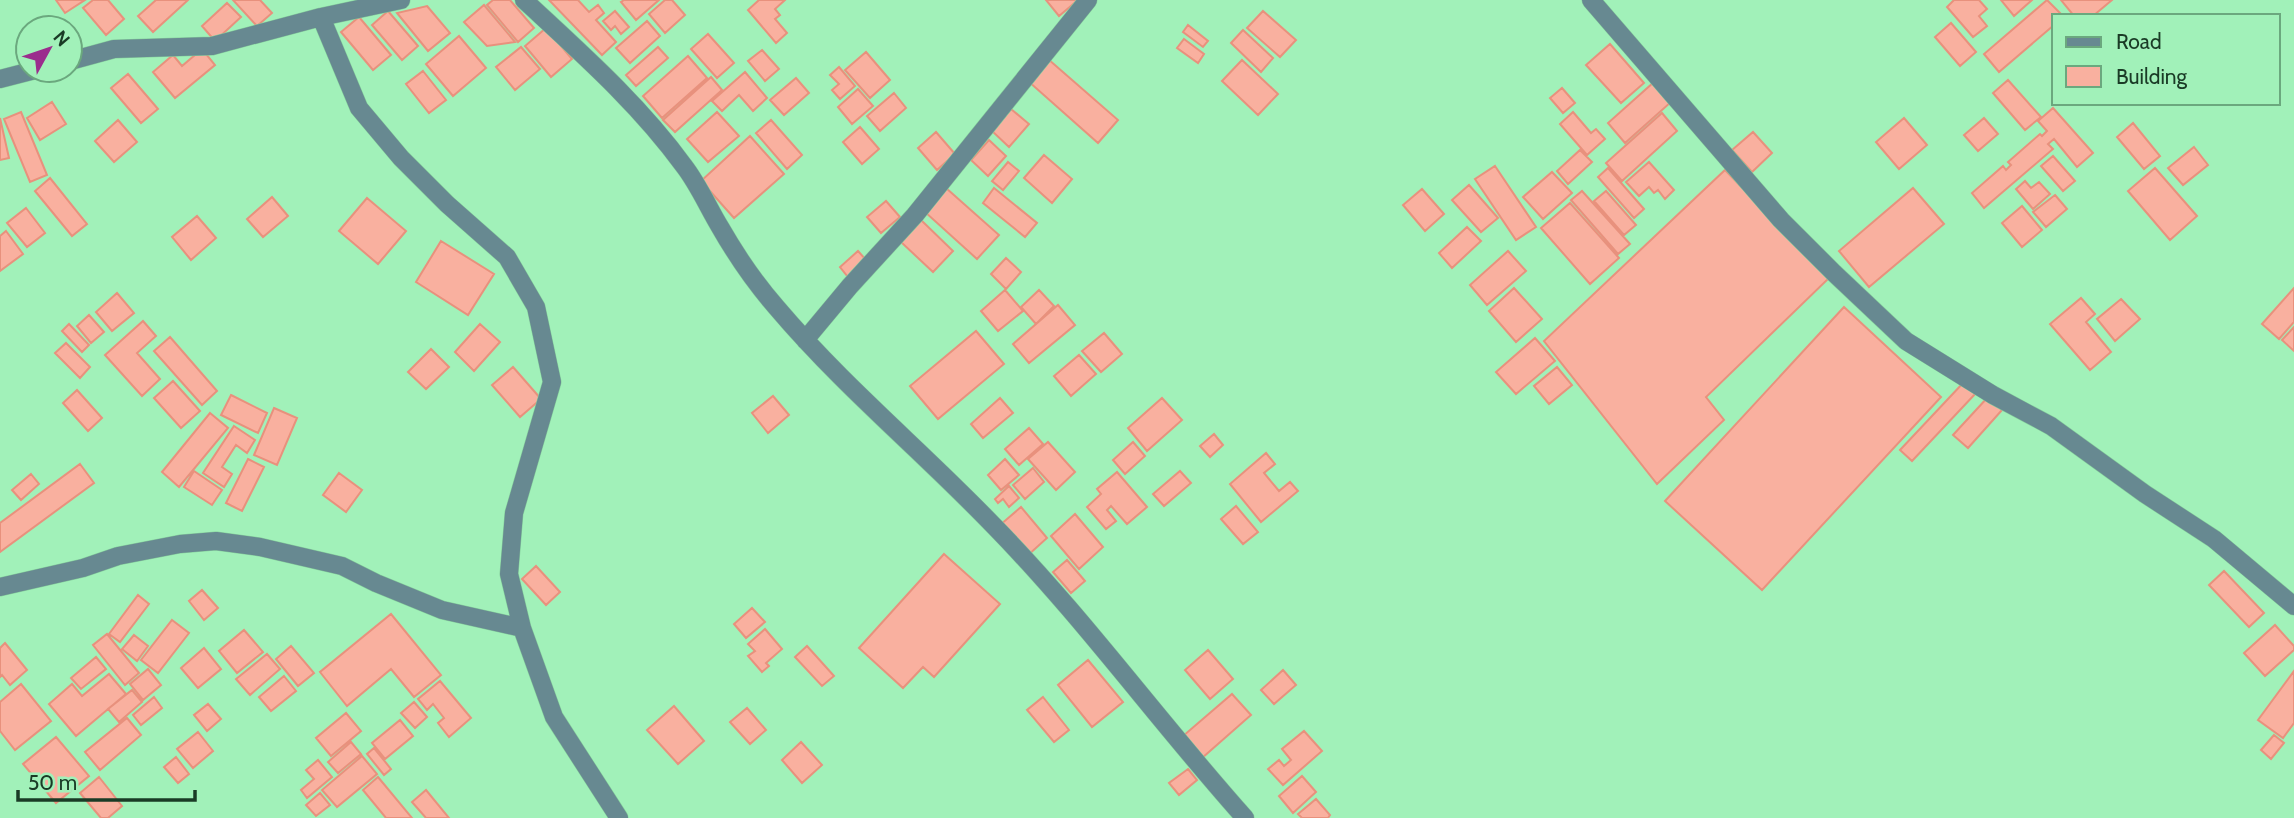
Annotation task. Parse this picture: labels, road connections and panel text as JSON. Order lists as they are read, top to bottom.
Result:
{
  "legend": ["Road", "Building"],
  "scale_bar": "50 m",
  "north": "top right"
}
